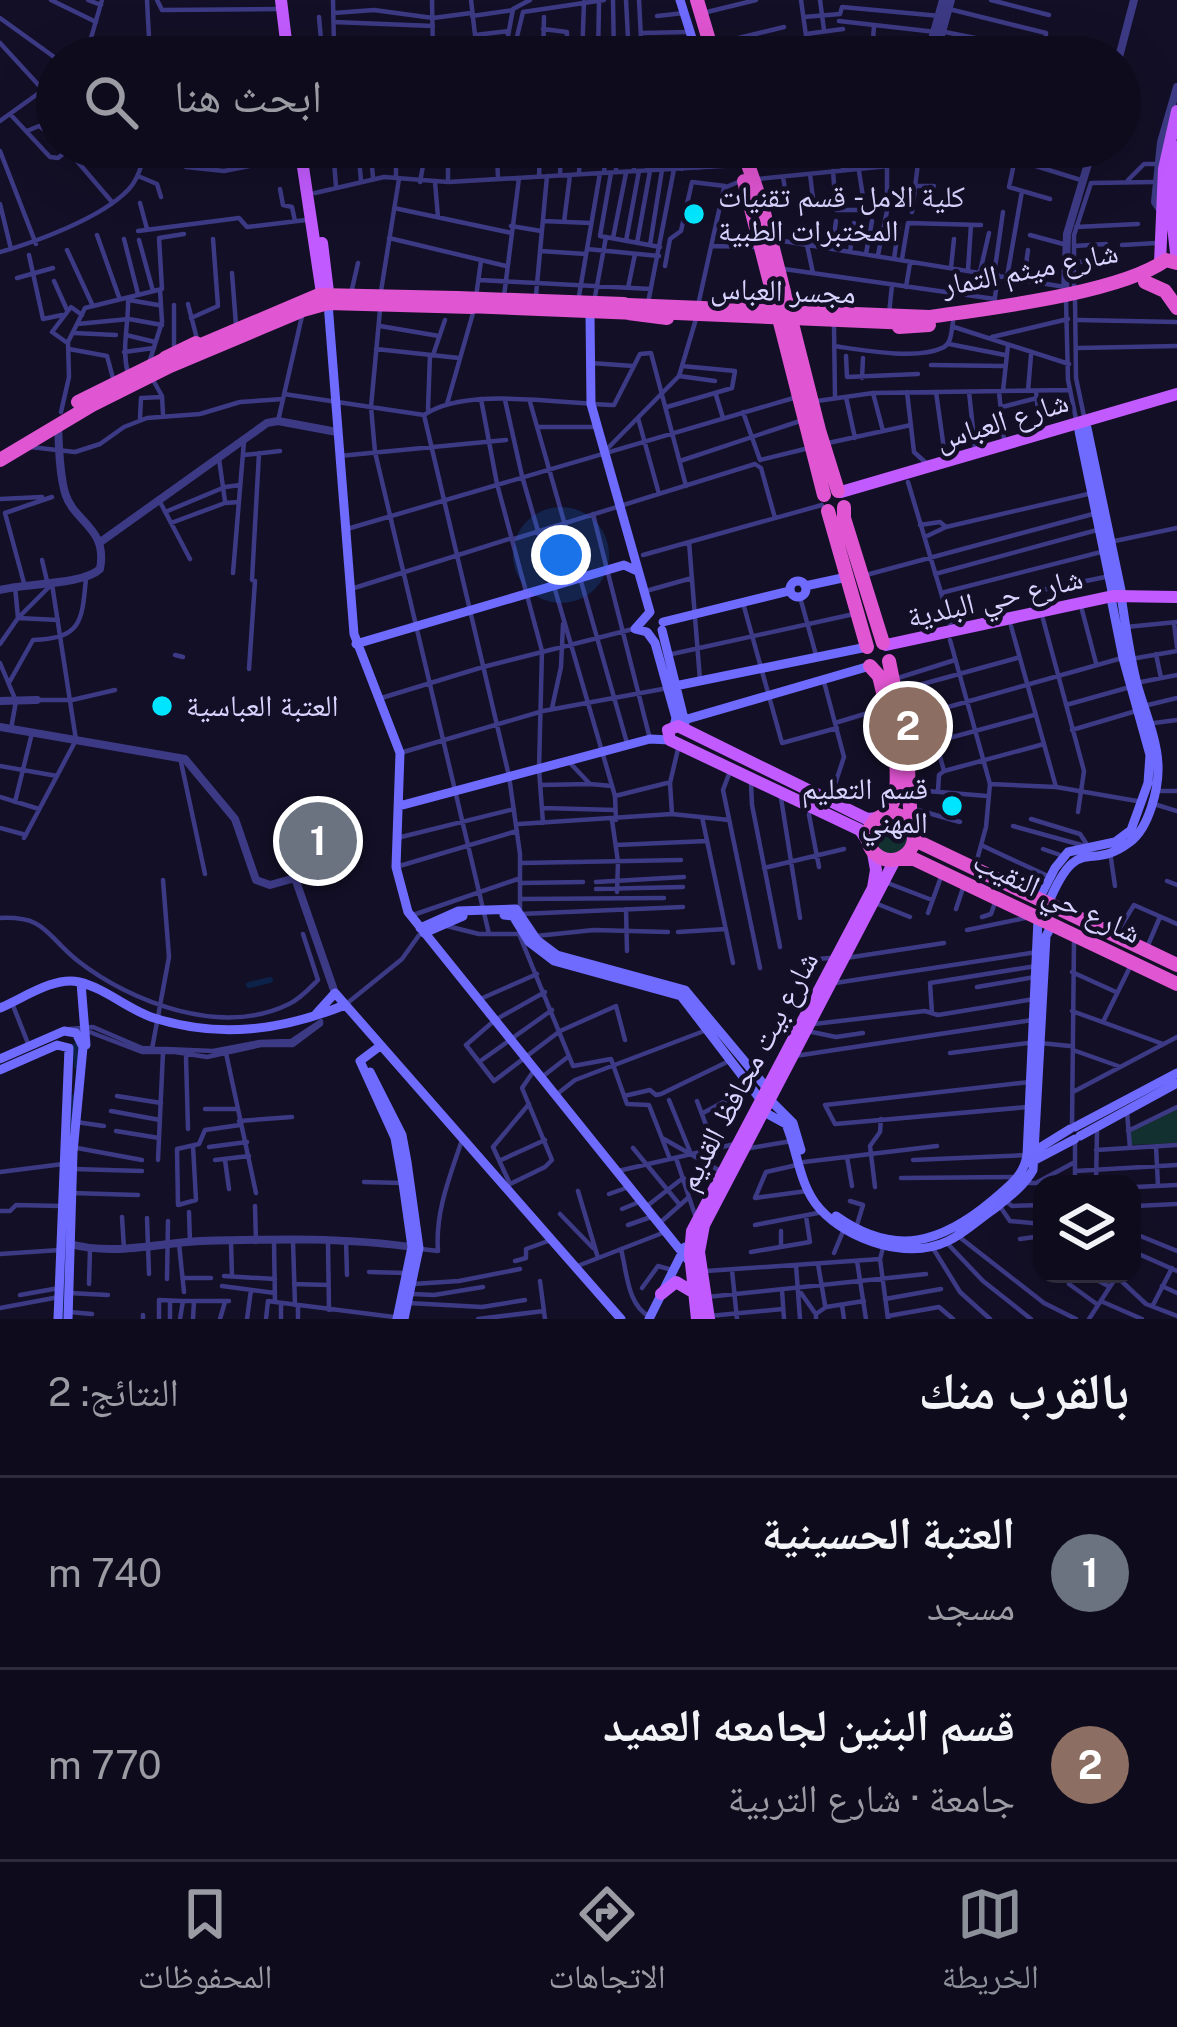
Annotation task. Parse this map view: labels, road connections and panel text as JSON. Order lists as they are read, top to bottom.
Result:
{
  "streets": {
    "highway": ["شارع ميثم التمار", "مجسر العباس", "شارع حي النقيب"],
    "main road": ["شارع العباس", "شارع حي البلدية", "شارع بيت محافظ القديم"]
  },
  "crossings": [
    ["شارع ميثم التمار", "مجسر العباس"],
    ["شارع حي النقيب", "شارع بيت محافظ القديم"]
  ],
  "places": ["كلية الامل- قسم تقنيات المختبرات الطبية", "العتبة العباسية", "قسم التعليم المهني"],
  "page": {
    "search": "ابحث هنا",
    "pins": ["2", "1"],
    "heading": ["بالقرب منك", "النتائج: 2"],
    "list": [
      {
        "mark": "1",
        "name": "العتبة الحسينية",
        "note": "مسجد",
        "value": "740 m"
      },
      {
        "mark": "2",
        "name": "قسم البنين لجامعه العميد",
        "note": "جامعة · شارع التربية",
        "value": "770 m"
      }
    ],
    "nav": ["الخريطة", "الاتجاهات", "المحفوظات"]
  }
}
